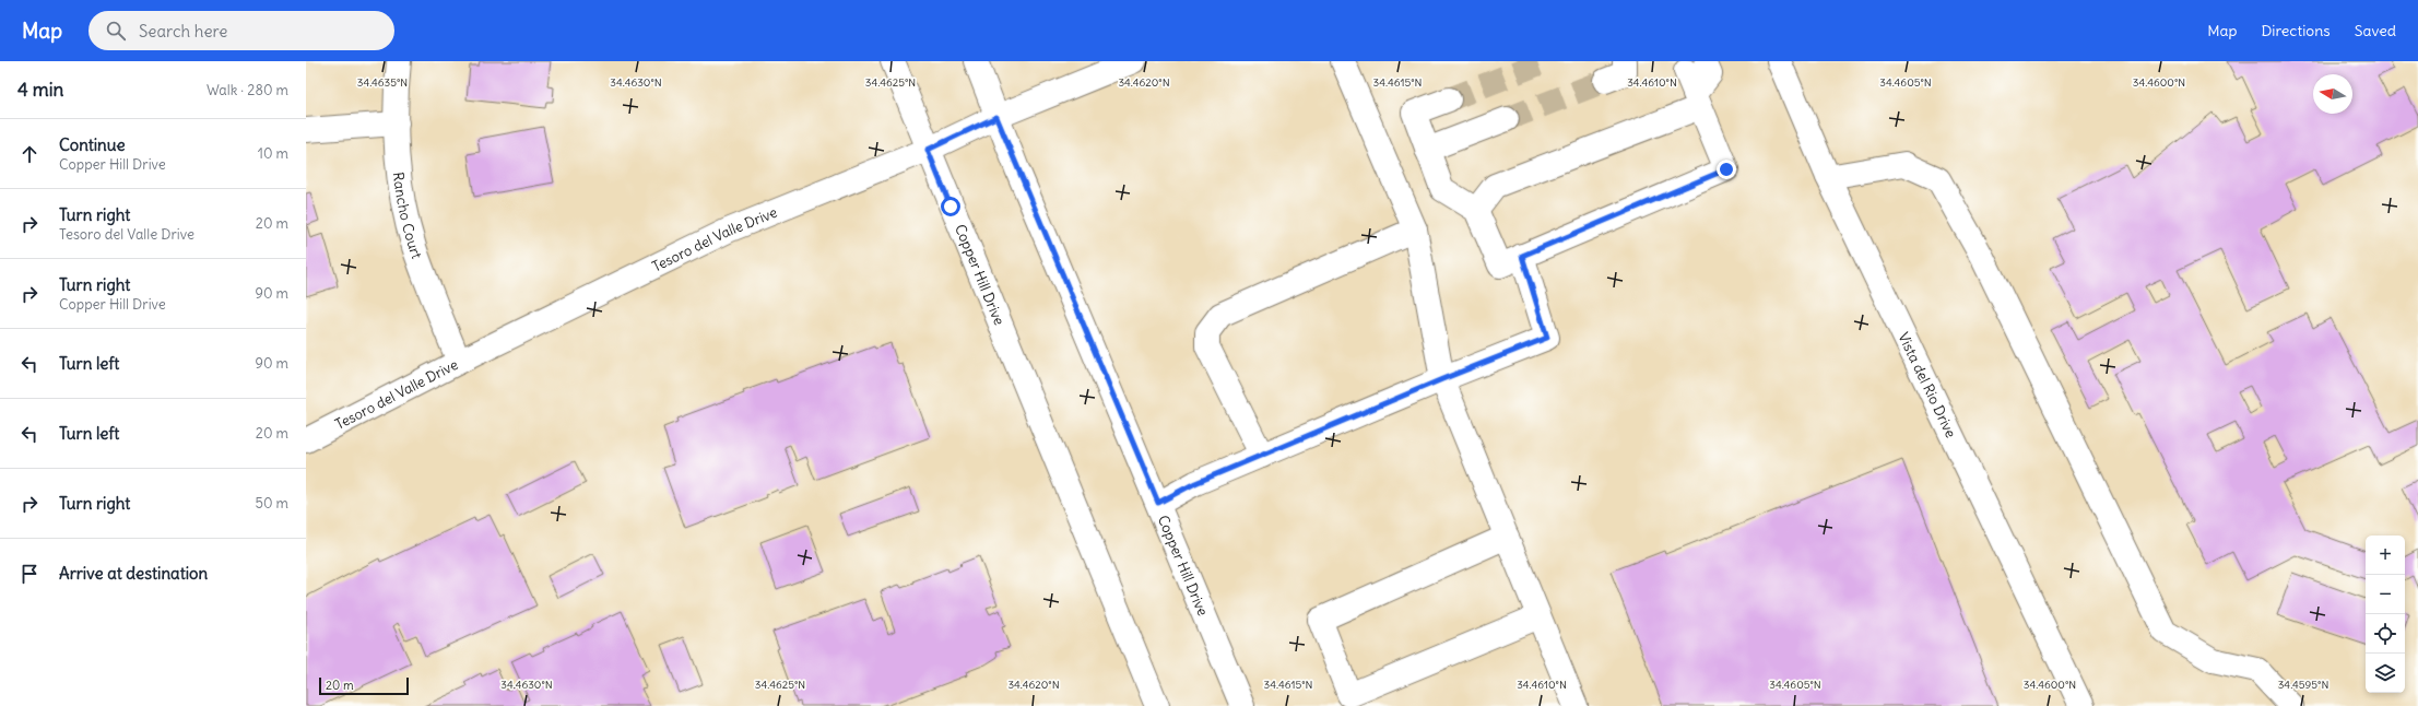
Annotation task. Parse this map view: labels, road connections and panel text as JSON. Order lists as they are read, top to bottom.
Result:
{
  "streets": {
    "street": [
      "Rancho Court",
      "Tesoro del Valle Drive",
      "Copper Hill Drive",
      "Vista del Rio Drive"
    ]
  },
  "crossings": [
    ["Rancho Court", "Tesoro del Valle Drive"],
    ["Tesoro del Valle Drive", "Copper Hill Drive"]
  ],
  "scale_bar": "20 m",
  "north": "left",
  "page": {
    "header": "Map",
    "search": "Search here",
    "nav": ["Map", "Directions", "Saved"],
    "heading": ["4 min", "Walk · 280 m"],
    "list": [
      ["Continue", "Copper Hill Drive", "10 m"],
      ["Turn right", "Tesoro del Valle Drive", "20 m"],
      ["Turn right", "Copper Hill Drive", "90 m"],
      ["Turn left", "90 m"],
      ["Turn left", "20 m"],
      ["Turn right", "50 m"],
      "Arrive at destination"
    ],
    "map_buttons": ["+", "−"],
    "scale": "20 m"
  },
  "coordinates": [
    "34.4635°N",
    "34.4630°N",
    "34.4625°N",
    "34.4620°N",
    "34.4615°N",
    "34.4610°N",
    "34.4605°N",
    "34.4600°N",
    "34.4595°N"
  ]
}
